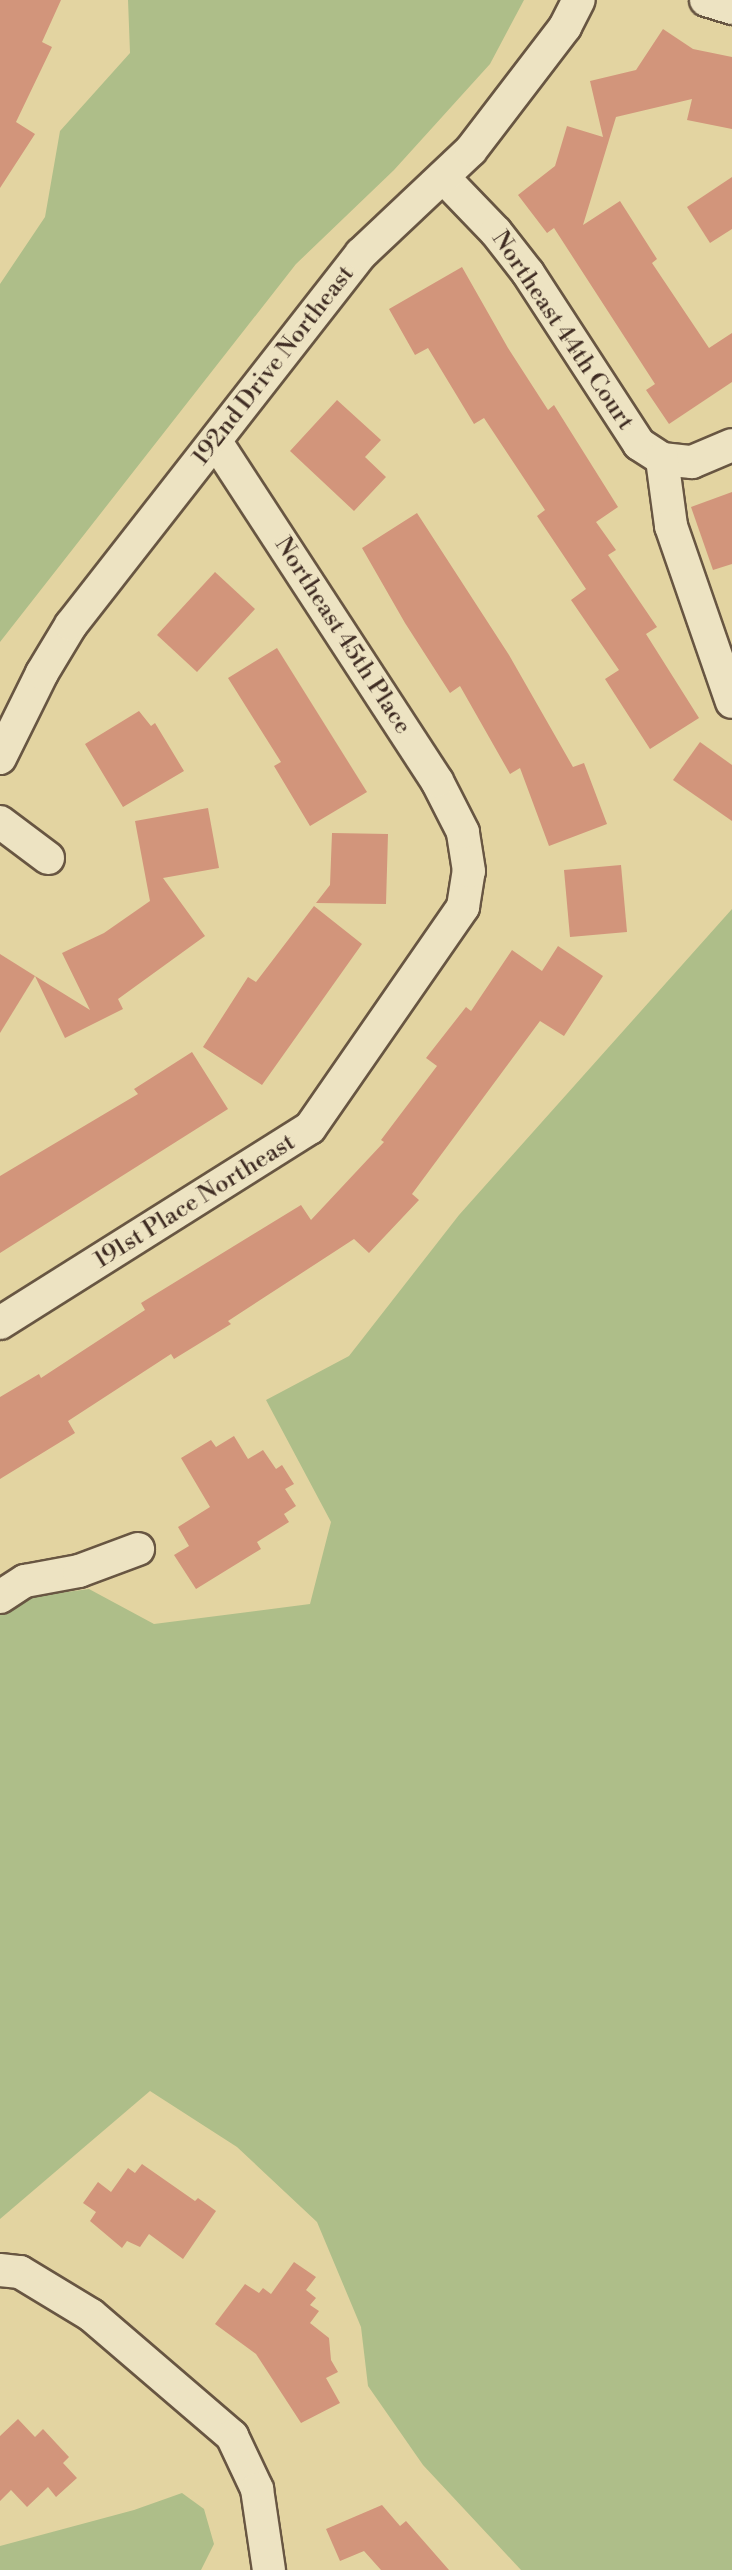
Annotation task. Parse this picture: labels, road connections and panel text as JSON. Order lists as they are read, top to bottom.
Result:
{
  "streets": {
    "street": [
      "Northeast 44th Court",
      "192nd Drive Northeast",
      "Northeast 45th Place",
      "191st Place Northeast"
    ]
  },
  "crossings": [
    ["Northeast 44th Court", "192nd Drive Northeast"],
    ["192nd Drive Northeast", "Northeast 45th Place"],
    ["Northeast 45th Place", "191st Place Northeast"]
  ]
}
